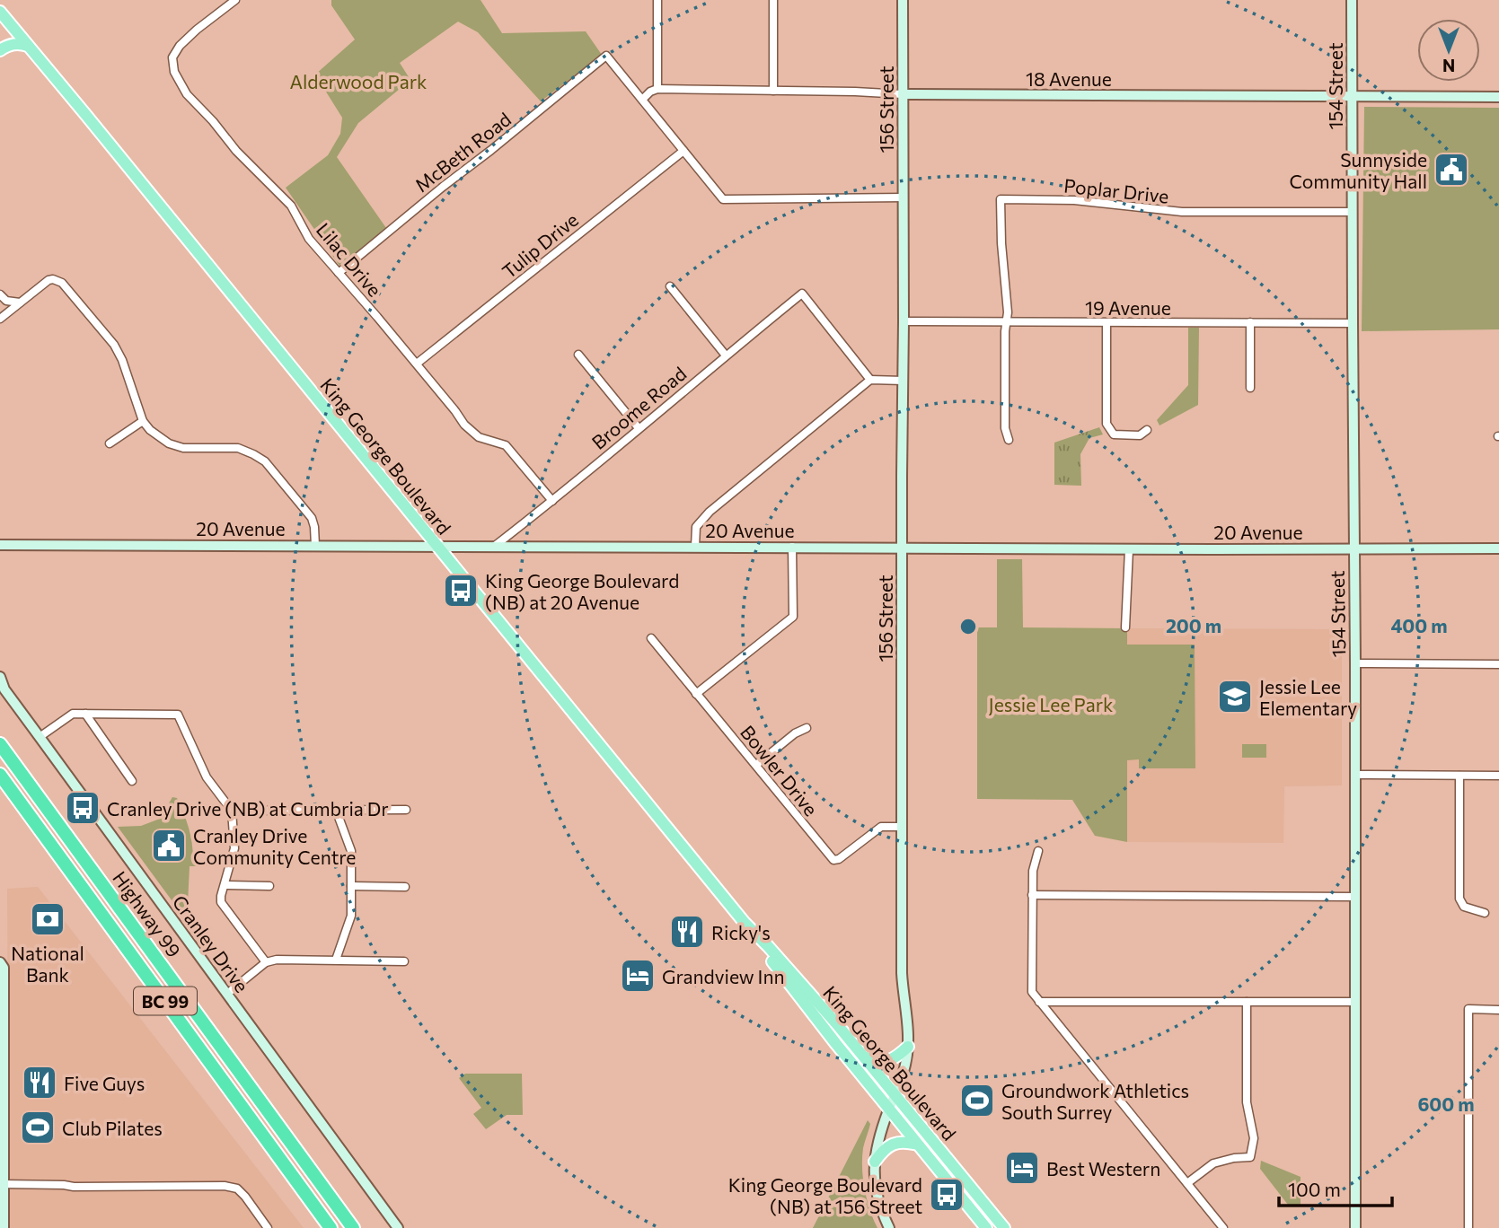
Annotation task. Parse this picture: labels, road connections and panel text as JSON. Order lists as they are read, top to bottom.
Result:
{
  "streets": {
    "highway": ["Highway 99", "BC 99"],
    "main road": ["King George Boulevard"],
    "street": [
      "18 Avenue",
      "154 Street",
      "156 Street",
      "McBeth Road",
      "Poplar Drive",
      "Tulip Drive",
      "Lilac Drive",
      "19 Avenue",
      "Broome Road",
      "20 Avenue",
      "Bowler Drive",
      "Cranley Drive"
    ]
  },
  "crossings": [
    ["18 Avenue", "154 Street"],
    ["18 Avenue", "156 Street"],
    ["154 Street", "Poplar Drive"],
    ["154 Street", "19 Avenue"],
    ["154 Street", "20 Avenue"],
    ["156 Street", "19 Avenue"],
    ["156 Street", "King George Boulevard"],
    ["156 Street", "20 Avenue"],
    ["156 Street", "Bowler Drive"],
    ["McBeth Road", "Lilac Drive"],
    ["Poplar Drive", "19 Avenue"],
    ["Tulip Drive", "Lilac Drive"],
    ["Lilac Drive", "Broome Road"],
    ["Broome Road", "20 Avenue"],
    ["King George Boulevard", "20 Avenue"]
  ],
  "parks": ["Alderwood Park", "Jessie Lee Park"],
  "places": {
    "public building": ["Sunnyside Community Hall", "Cranley Drive Community Centre"],
    "bus stop": ["King George Boulevard (NB) at 20 Avenue", "Cranley Drive (NB) at Cumbria Dr", "King George Boulevard (NB) at 156 Street"],
    "school or university": ["Jessie Lee Elementary"],
    "bank": ["National Bank"],
    "restaurant": ["Ricky's", "Five Guys"],
    "hotel": ["Grandview Inn", "Best Western"],
    "sports": ["Groundwork Athletics South Surrey", "Club Pilates"]
  },
  "scale_bar": "100 m",
  "north": "bottom",
  "rings": ["200 m", "400 m", "600 m"]
}
